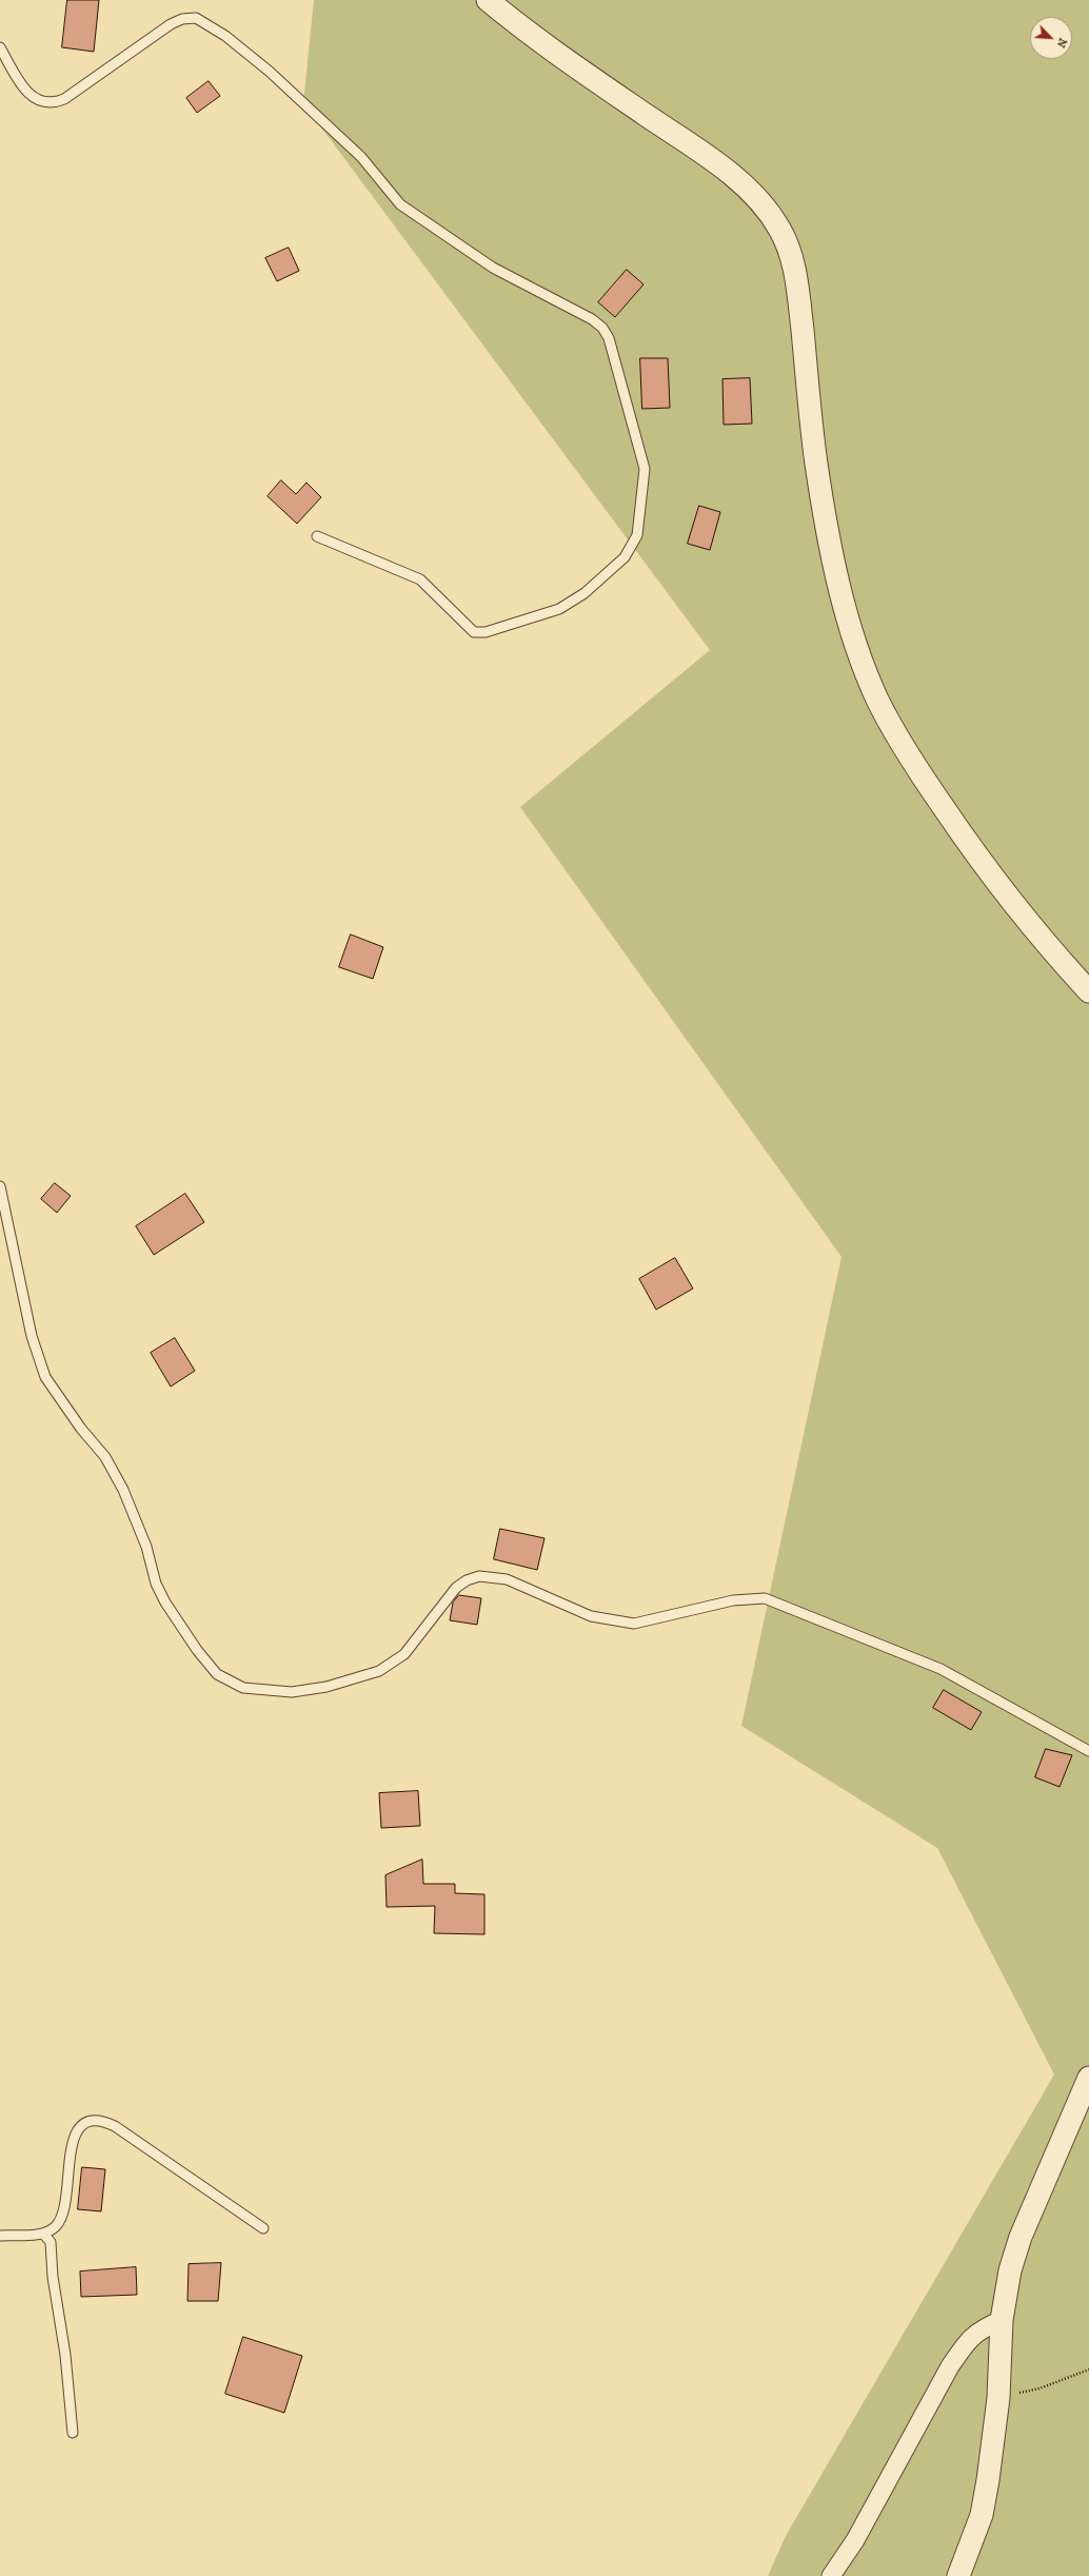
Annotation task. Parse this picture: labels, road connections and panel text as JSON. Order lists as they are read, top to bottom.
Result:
{
  "north": "bottom right"
}
